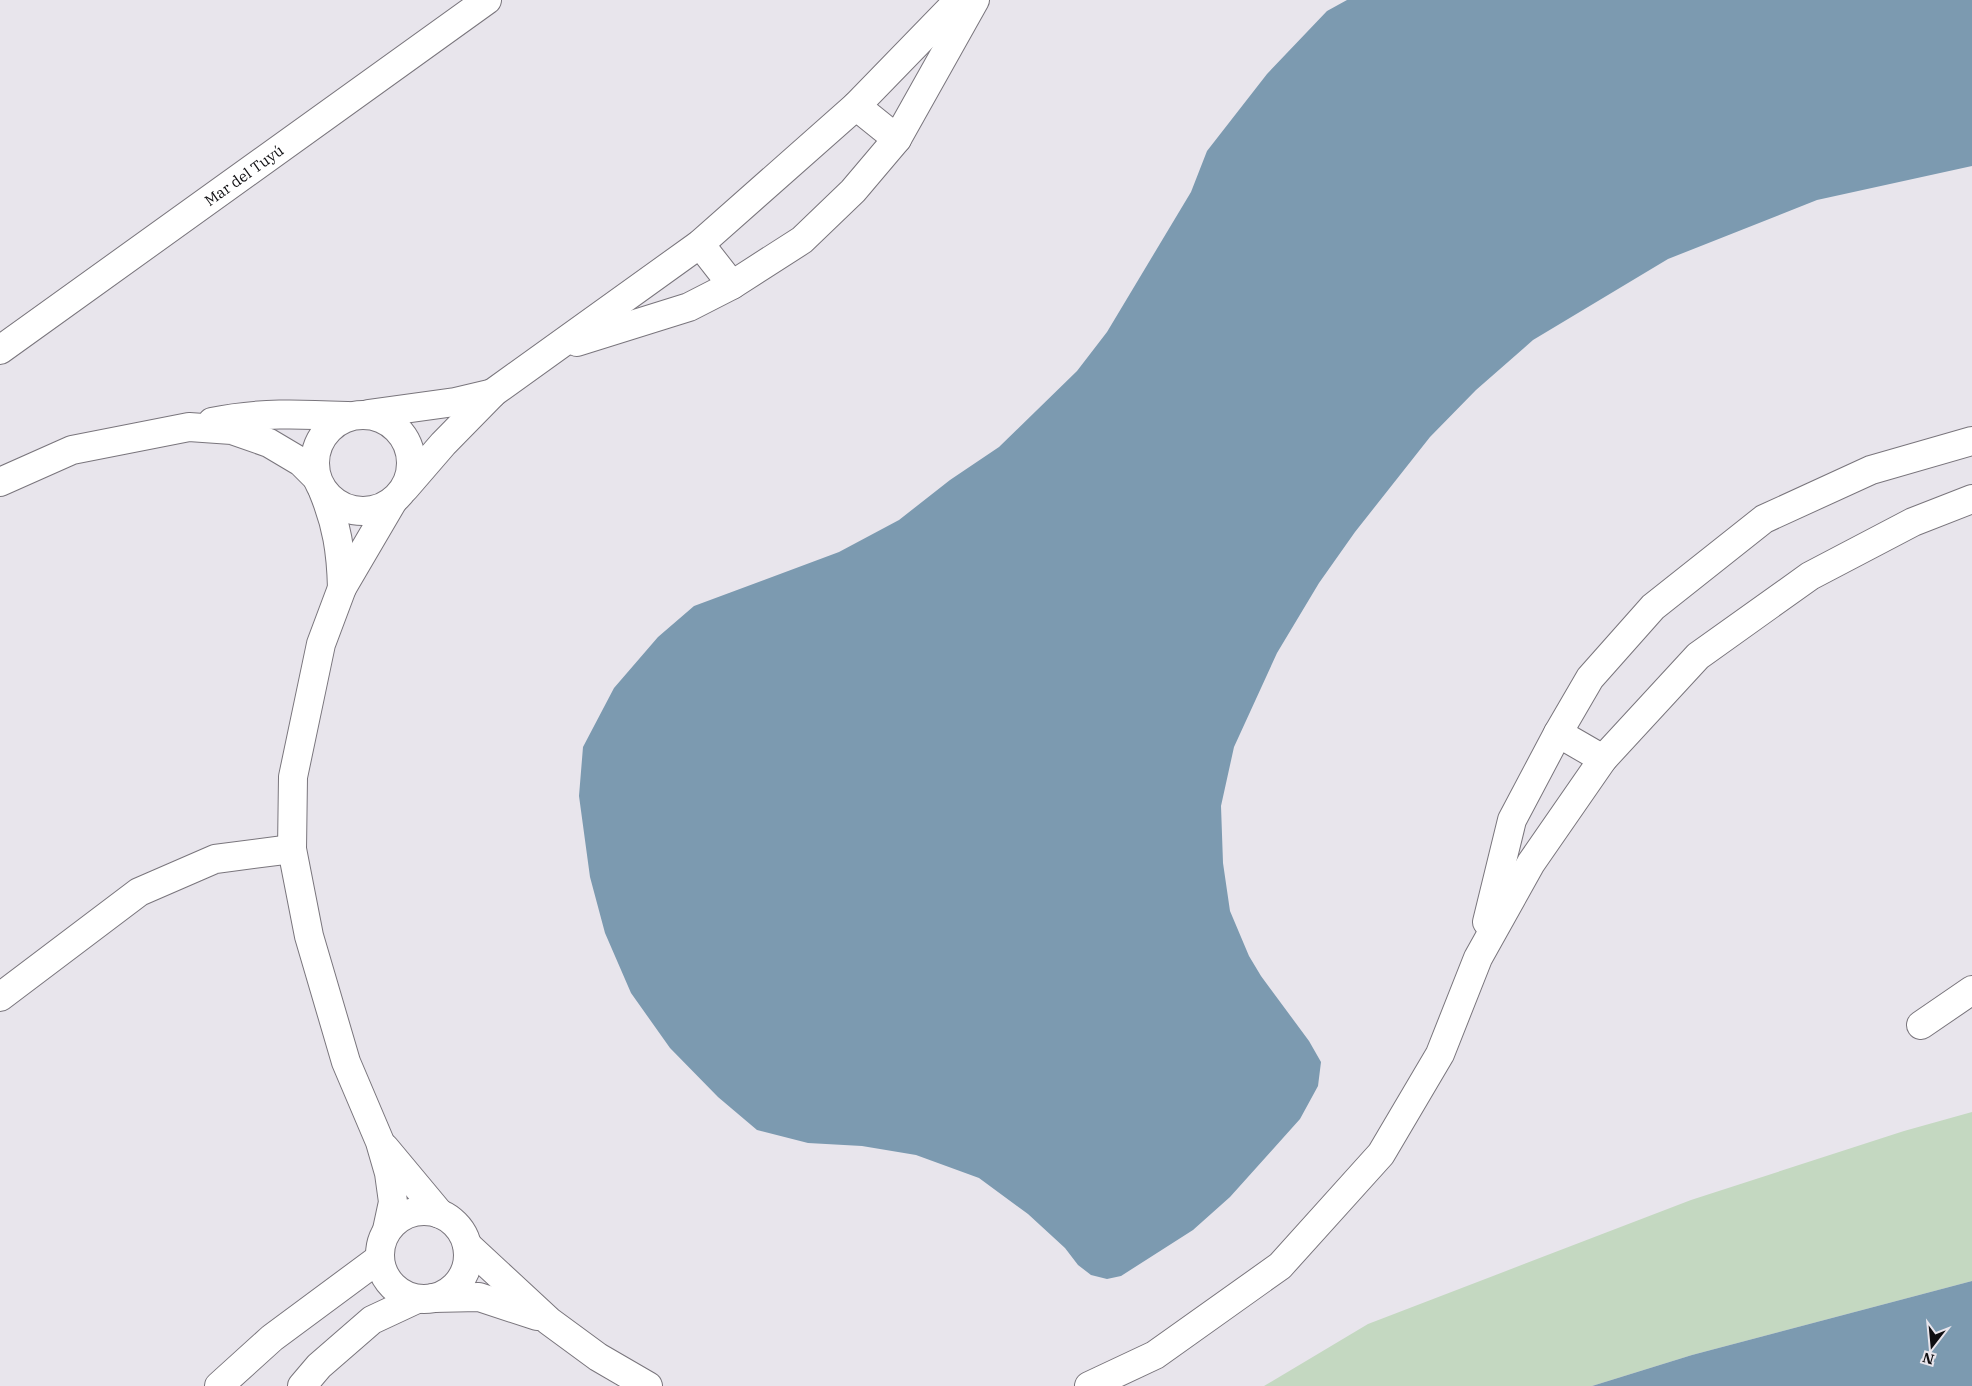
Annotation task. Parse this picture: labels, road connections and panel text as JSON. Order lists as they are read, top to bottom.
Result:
{
  "streets": {
    "street": ["Mar del Tuyú"]
  },
  "north": "bottom"
}
